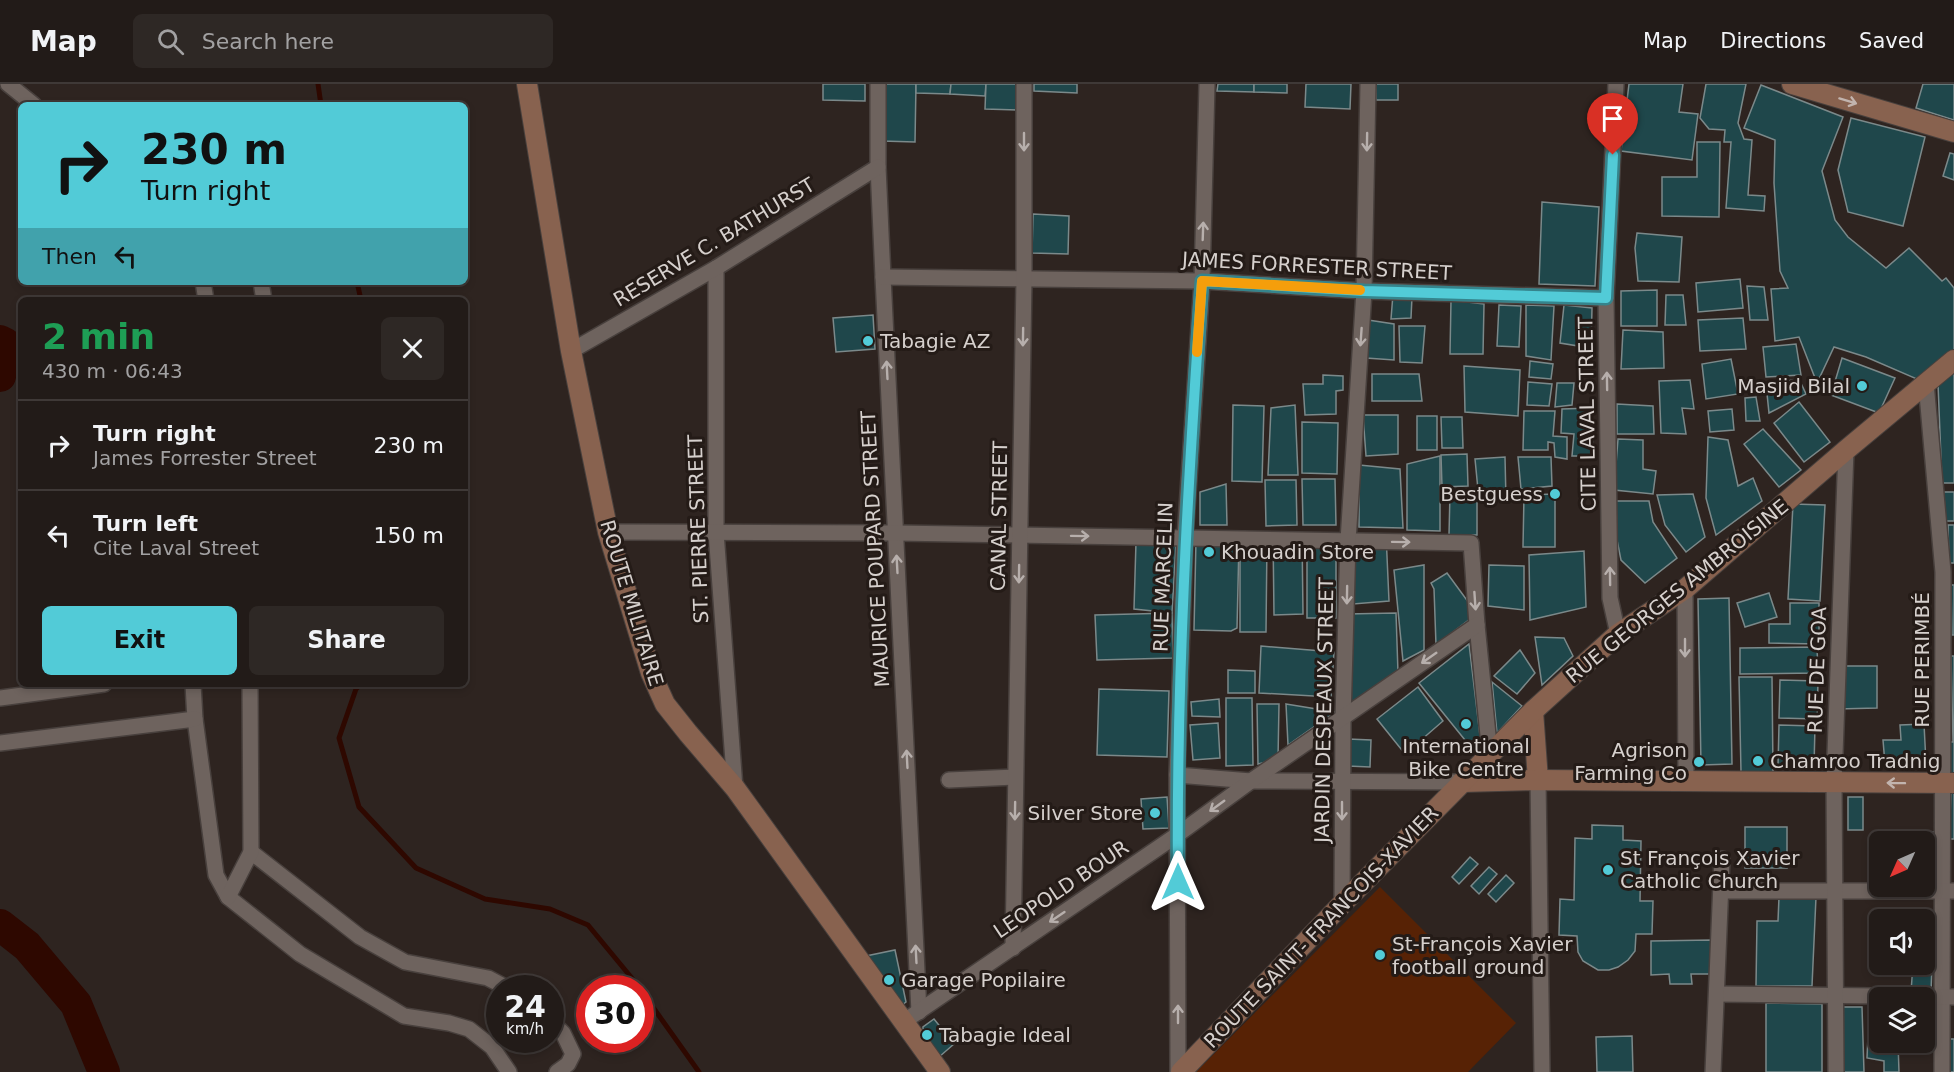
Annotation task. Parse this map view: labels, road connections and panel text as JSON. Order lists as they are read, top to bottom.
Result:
{
  "streets": {
    "main road": ["RUE GEORGES AMBROISINE", "ROUTE MILITAIRE", "ROUTE SAINT- FRANCOIS-XAVIER"],
    "street": [
      "RESERVE C. BATHURST",
      "JAMES FORRESTER STREET",
      "CITE LAVAL STREET",
      "CANAL STREET",
      "ST. PIERRE STREET",
      "MAURICE POUPARD STREET",
      "RUE MARCELIN",
      "RUE PERIMBÉ",
      "RUE DE GOA",
      "JARDIN DESPEAUX STREET",
      "LEOPOLD BOUR"
    ]
  },
  "crossings": [
    ["RESERVE C. BATHURST", "ST. PIERRE STREET"],
    ["RESERVE C. BATHURST", "MAURICE POUPARD STREET"],
    ["RESERVE C. BATHURST", "ROUTE MILITAIRE"],
    ["JAMES FORRESTER STREET", "CITE LAVAL STREET"],
    ["JAMES FORRESTER STREET", "CANAL STREET"],
    ["JAMES FORRESTER STREET", "MAURICE POUPARD STREET"],
    ["JAMES FORRESTER STREET", "RUE MARCELIN"],
    ["JAMES FORRESTER STREET", "JARDIN DESPEAUX STREET"],
    ["CITE LAVAL STREET", "RUE GEORGES AMBROISINE"],
    ["CANAL STREET", "LEOPOLD BOUR"],
    ["ST. PIERRE STREET", "ROUTE MILITAIRE"],
    ["MAURICE POUPARD STREET", "ROUTE MILITAIRE"],
    ["MAURICE POUPARD STREET", "LEOPOLD BOUR"],
    ["RUE MARCELIN", "LEOPOLD BOUR"],
    ["RUE MARCELIN", "ROUTE SAINT- FRANCOIS-XAVIER"],
    ["RUE GEORGES AMBROISINE", "RUE PERIMBÉ"],
    ["RUE GEORGES AMBROISINE", "RUE DE GOA"],
    ["RUE GEORGES AMBROISINE", "ROUTE SAINT- FRANCOIS-XAVIER"],
    ["ROUTE MILITAIRE", "LEOPOLD BOUR"],
    ["JARDIN DESPEAUX STREET", "LEOPOLD BOUR"],
    ["JARDIN DESPEAUX STREET", "ROUTE SAINT- FRANCOIS-XAVIER"]
  ],
  "one_way": [
    "CITE LAVAL STREET",
    "CANAL STREET",
    "MAURICE POUPARD STREET",
    "RUE MARCELIN",
    "JARDIN DESPEAUX STREET",
    "LEOPOLD BOUR"
  ],
  "places": [
    "Tabagie AZ",
    "Masjid Bilal",
    "Bestguess",
    "Khouadin Store",
    "International Bike Centre",
    "Chamroo Tradnig",
    "Agrison Farming Co",
    "Silver Store",
    "St François Xavier Catholic Church",
    "St-François Xavier football ground",
    "Garage Popilaire",
    "Tabagie Ideal"
  ],
  "north": "bottom left",
  "page": {
    "header": "Map",
    "search": "Search here",
    "nav": ["Map", "Directions", "Saved"],
    "turn": ["230 m", "Turn right"],
    "then": "Then",
    "heading": ["2 min", "430 m · 06:43"],
    "list": [
      {
        "name": "Turn right",
        "note": "James Forrester Street",
        "value": "230 m"
      },
      {
        "name": "Turn left",
        "note": "Cite Laval Street",
        "value": "150 m"
      }
    ],
    "buttons": ["Exit", "Share"],
    "speed": "24 km/h",
    "limit": "30"
  }
}
